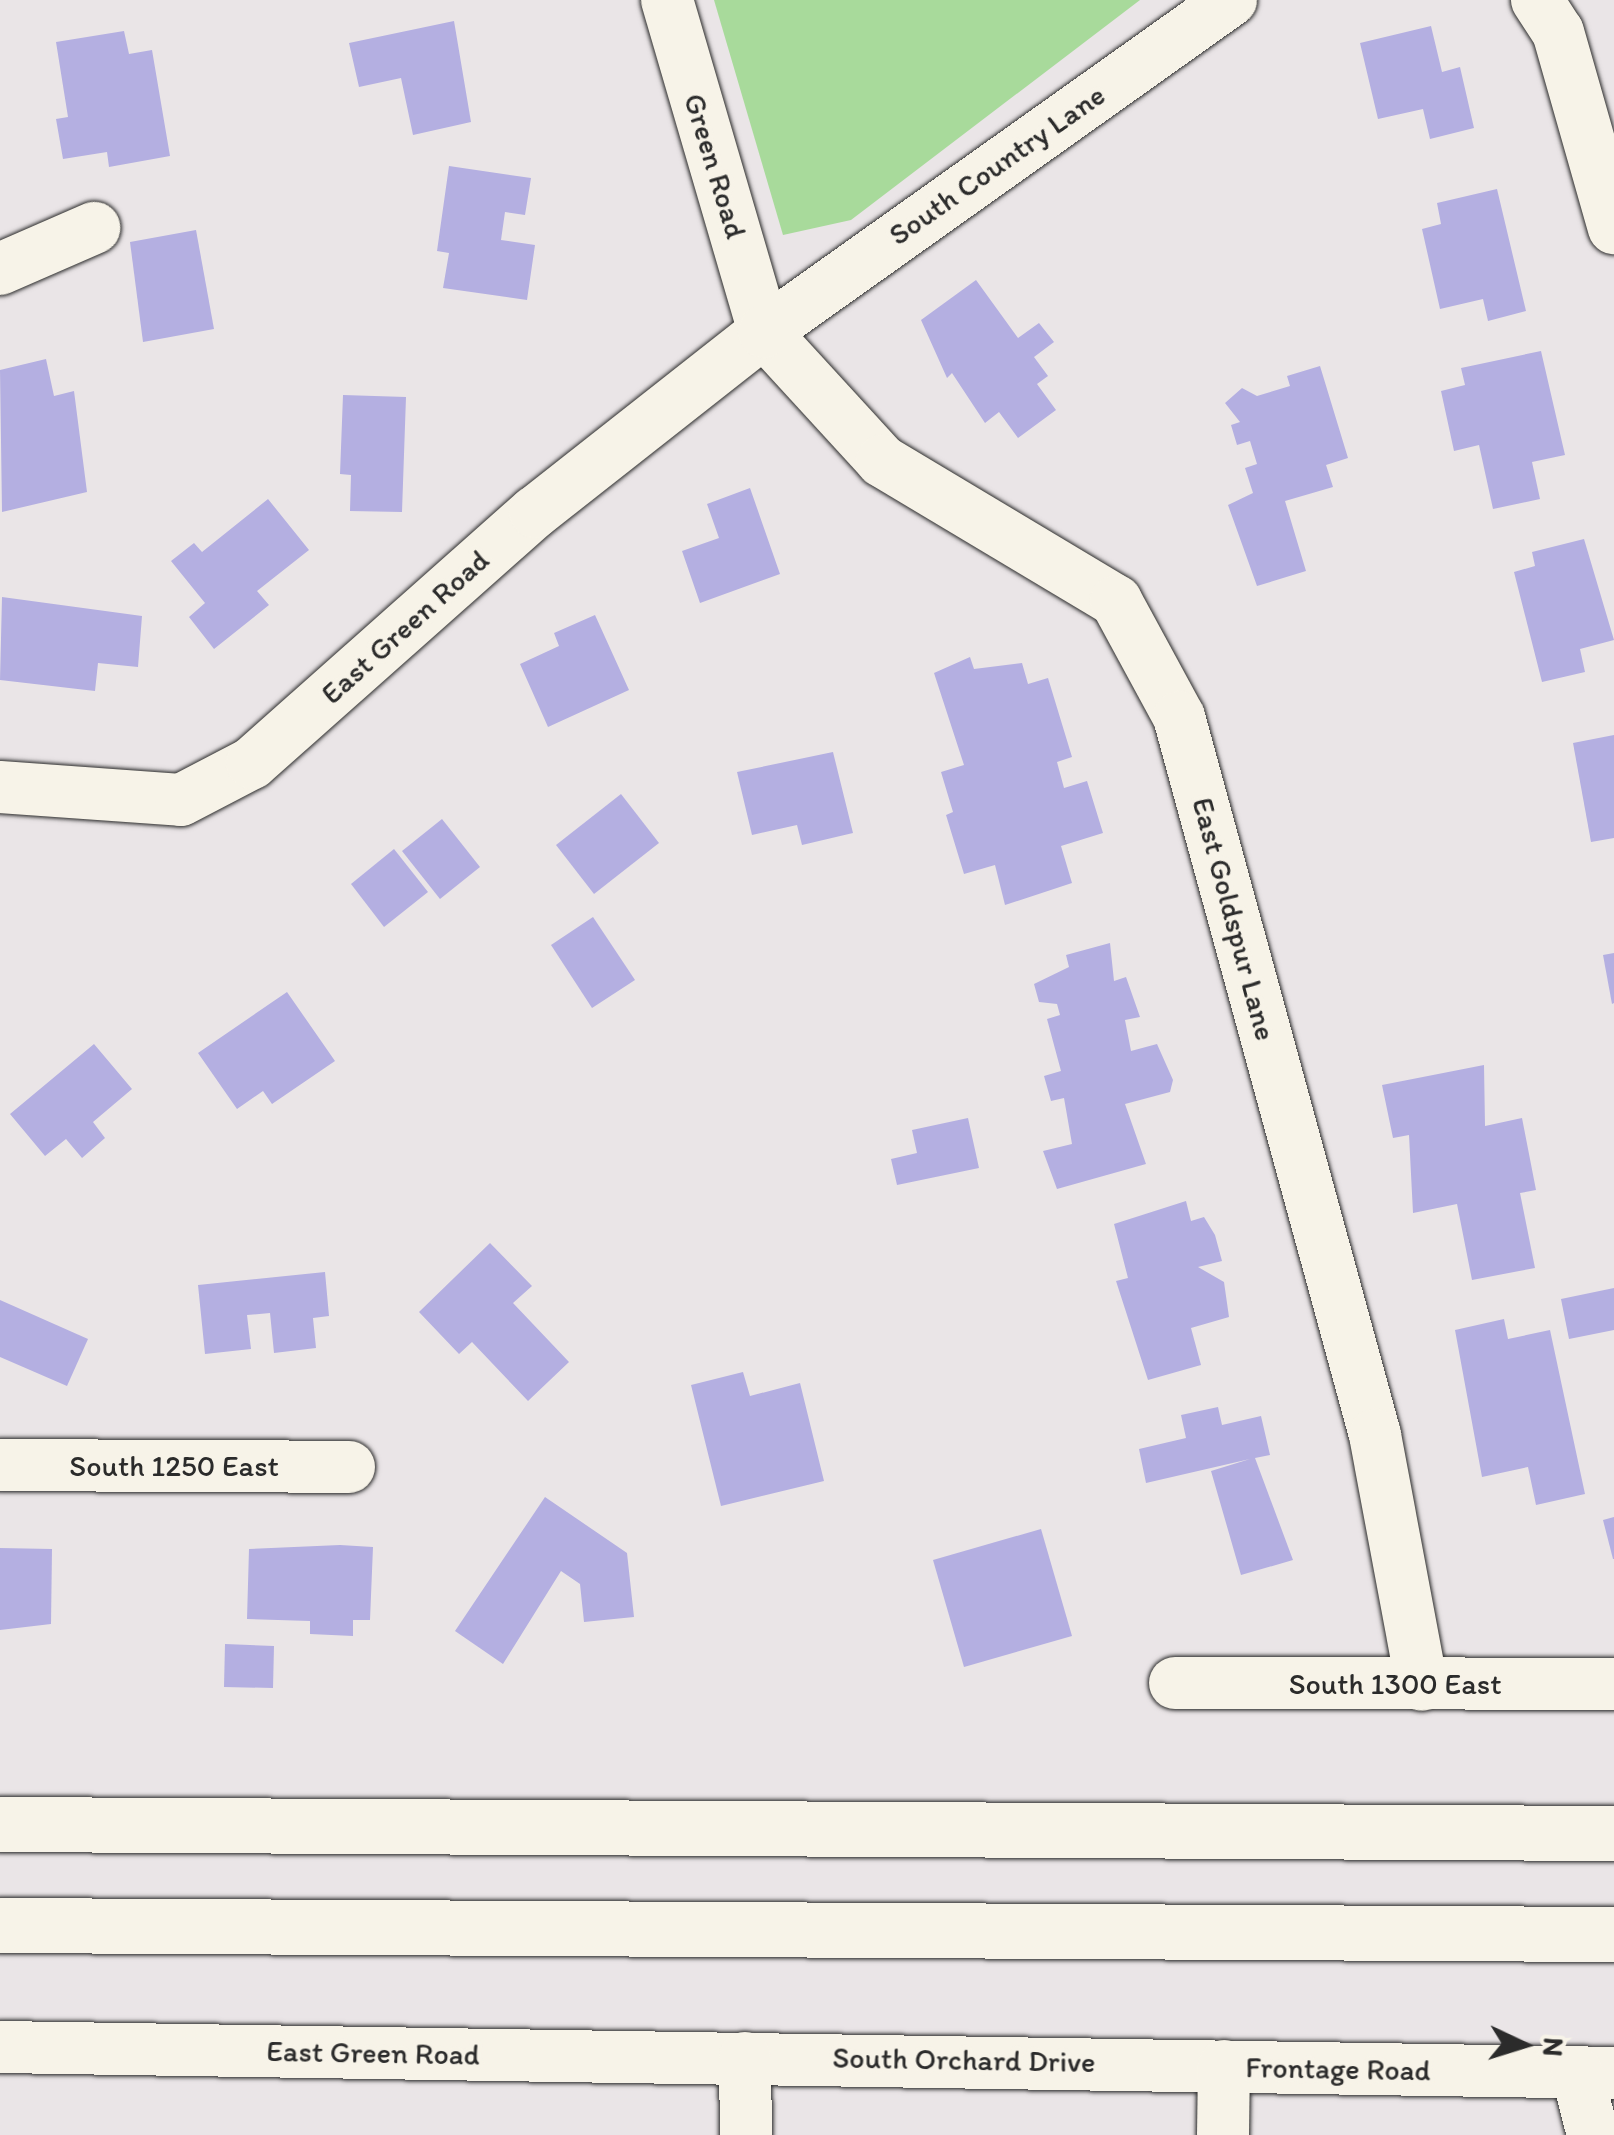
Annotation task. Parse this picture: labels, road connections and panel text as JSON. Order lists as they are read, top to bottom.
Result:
{
  "streets": {
    "street": [
      "South Country Lane",
      "Green Road",
      "East Green Road",
      "East Goldspur Lane",
      "South 1250 East",
      "South 1300 East",
      "South Orchard Drive",
      "Frontage Road"
    ]
  },
  "crossings": [
    ["South Country Lane", "Green Road"],
    ["South Country Lane", "East Green Road"],
    ["South Country Lane", "East Goldspur Lane"],
    ["Green Road", "East Green Road"],
    ["Green Road", "East Goldspur Lane"],
    ["East Green Road", "East Goldspur Lane"],
    ["East Green Road", "South Orchard Drive"],
    ["East Goldspur Lane", "South 1300 East"],
    ["South Orchard Drive", "Frontage Road"]
  ],
  "north": "right"
}
